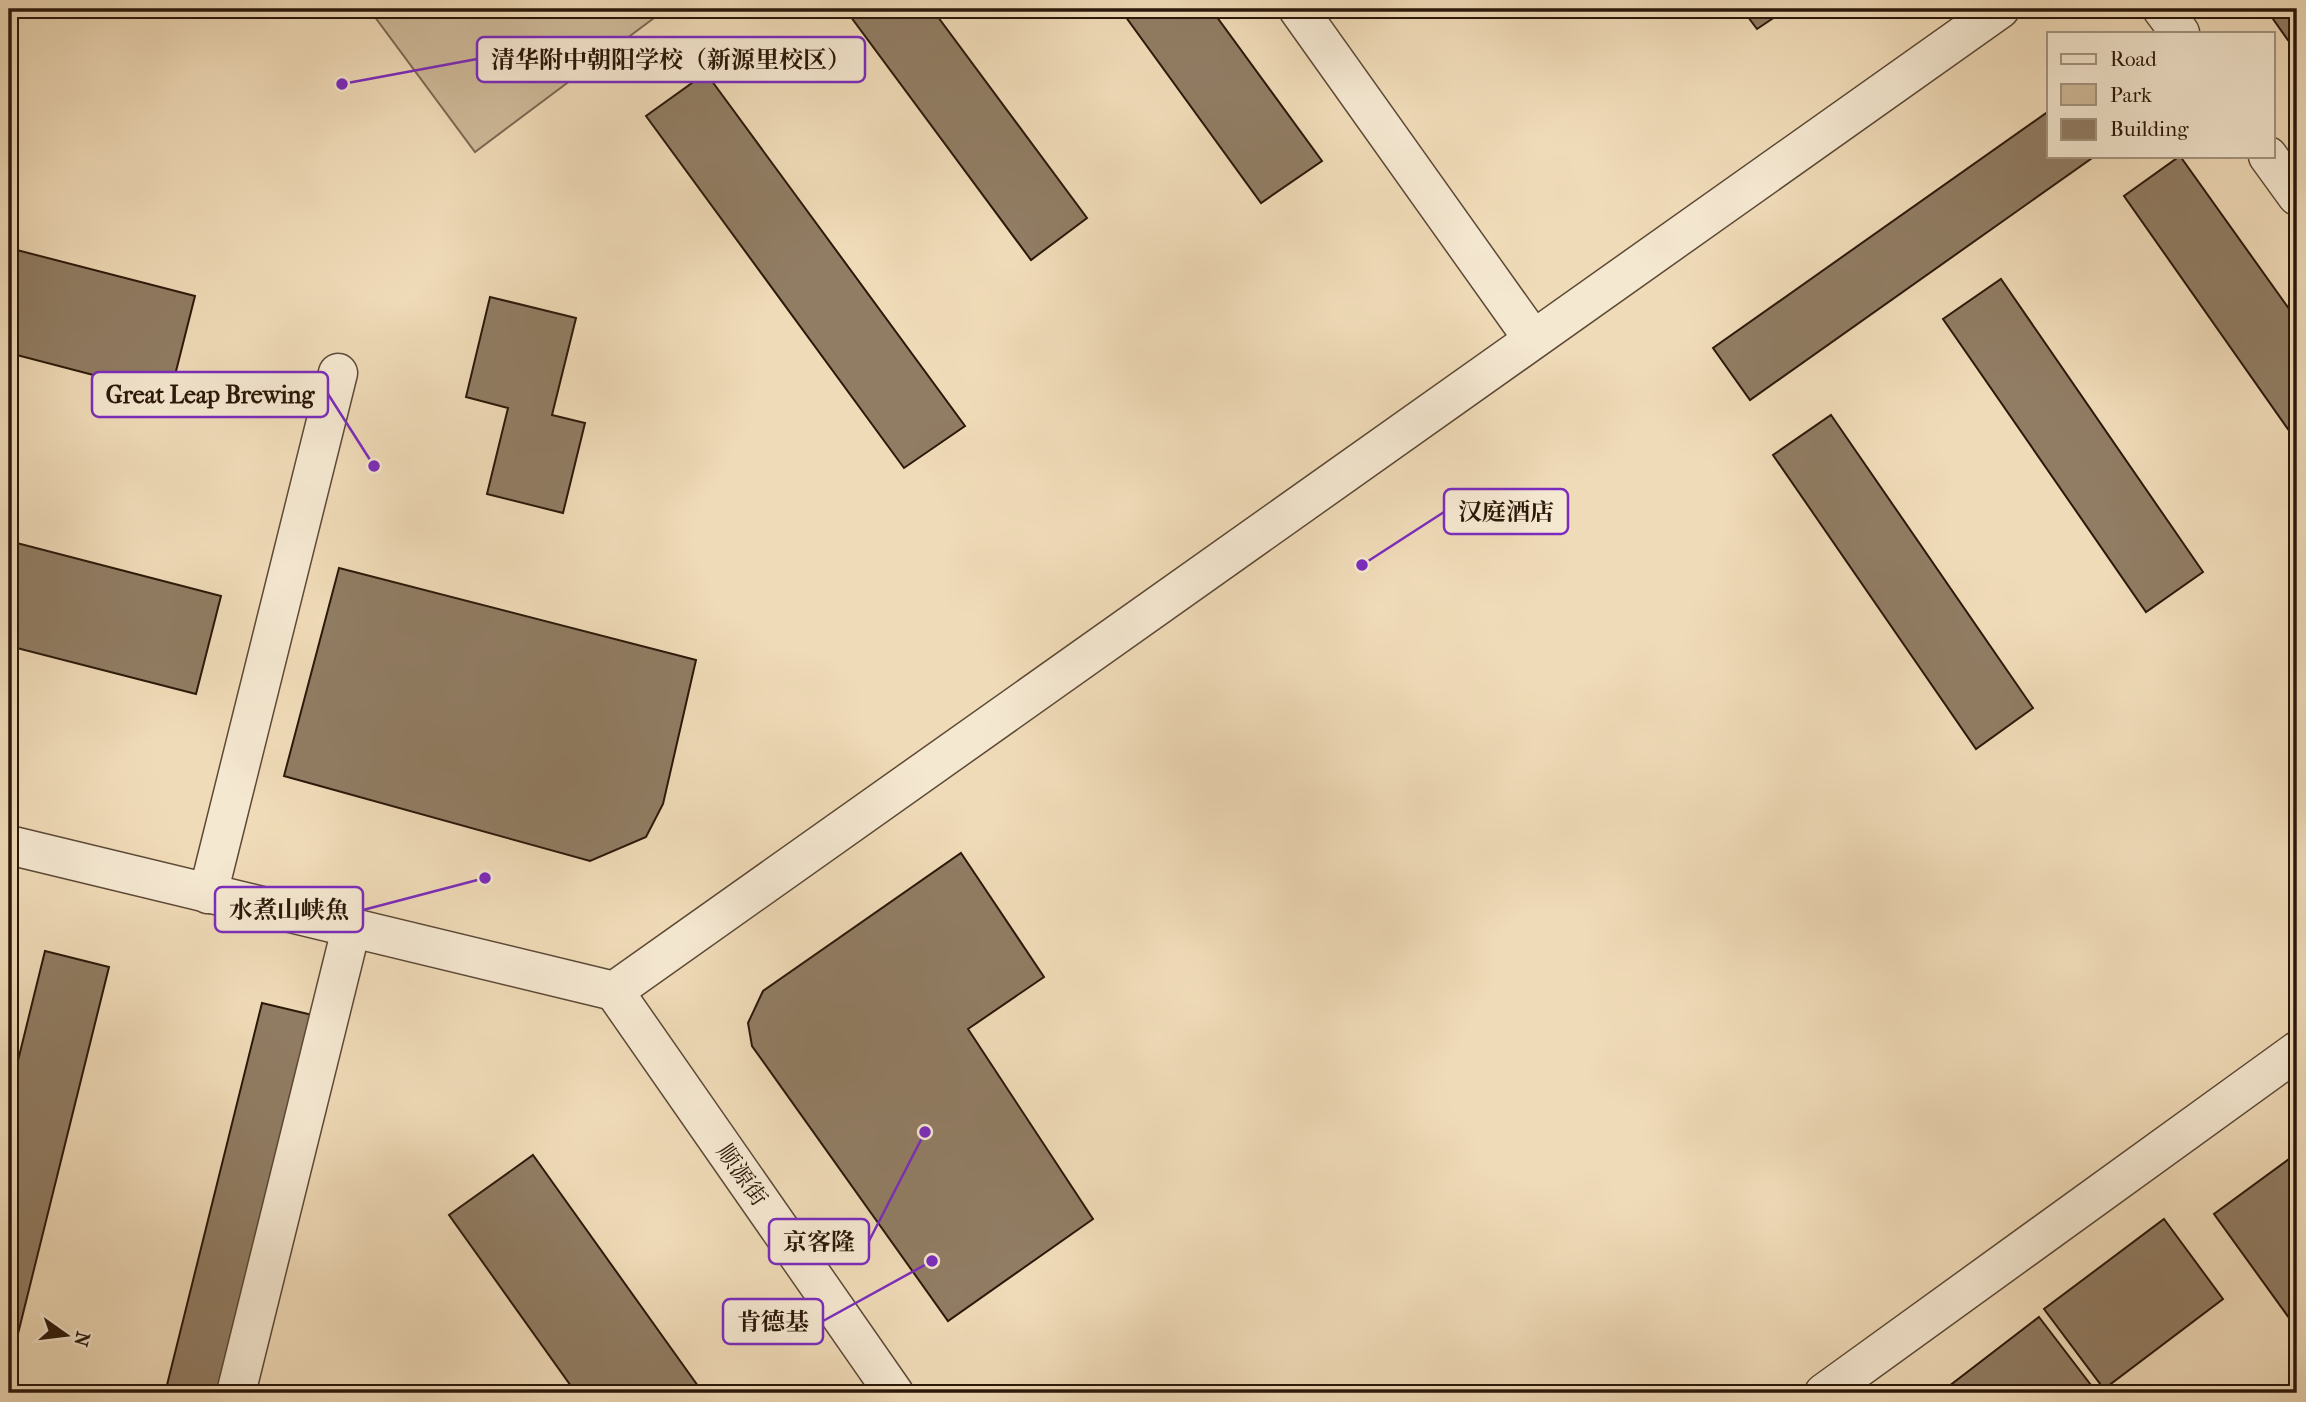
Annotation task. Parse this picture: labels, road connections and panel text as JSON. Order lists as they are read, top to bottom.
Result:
{
  "streets": {
    "street": ["顺源街"]
  },
  "places": [
    "清华附中朝阳学校（新源里校区）",
    "Great Leap Brewing",
    "汉庭酒店",
    "水煮山峡魚",
    "京客隆",
    "肯德基"
  ],
  "legend": ["Road", "Park", "Building"],
  "north": "right"
}
